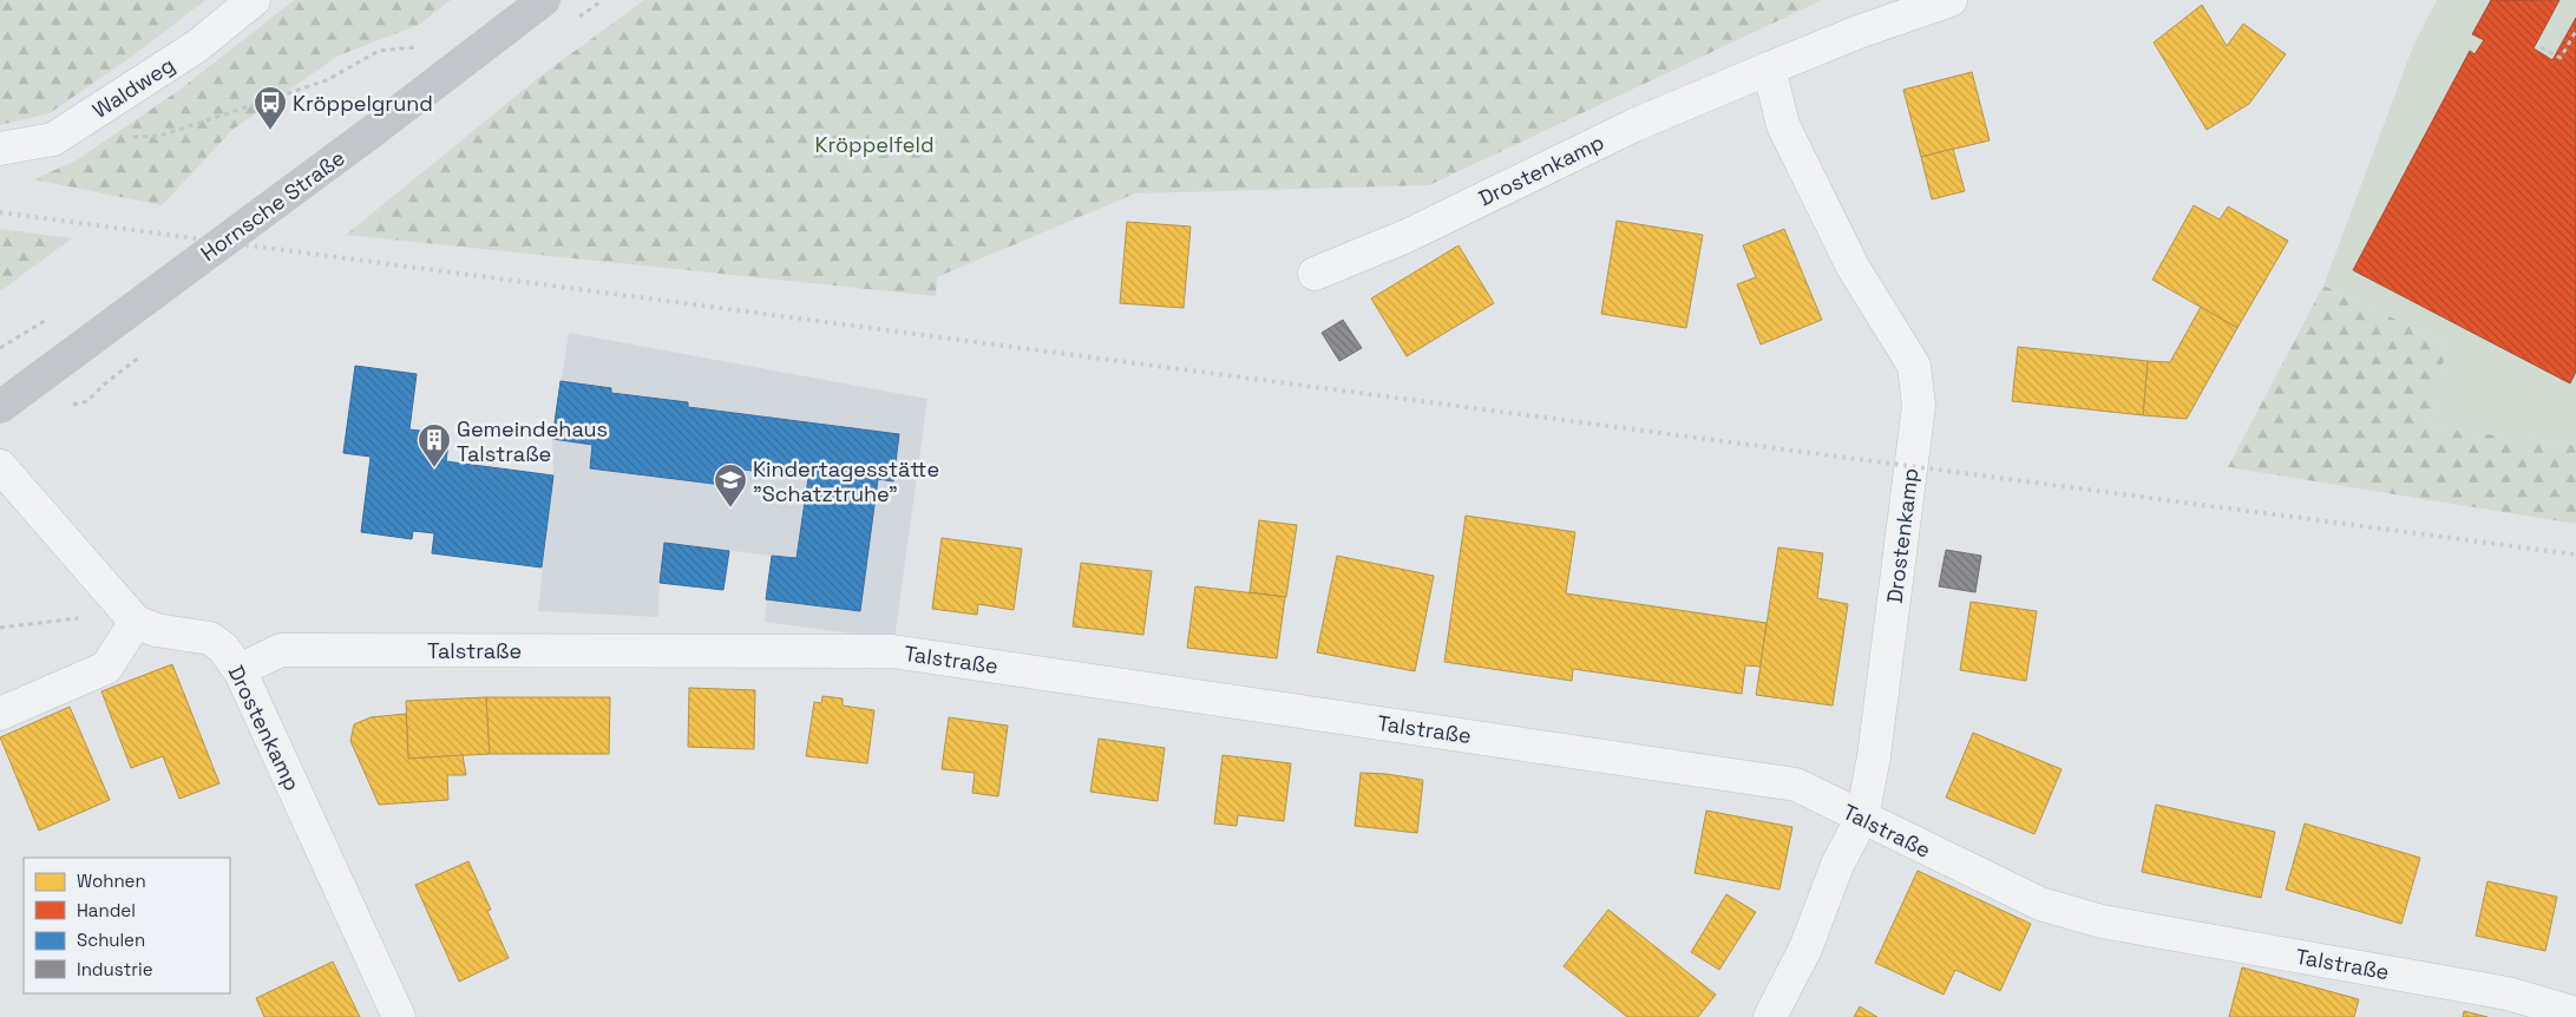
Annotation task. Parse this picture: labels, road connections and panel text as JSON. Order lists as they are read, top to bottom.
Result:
{
  "streets": {
    "main road": ["Hornsche Straße"],
    "street": ["Waldweg", "Drostenkamp", "Talstraße"]
  },
  "crossings": [
    ["Drostenkamp", "Talstraße"]
  ],
  "parks": ["Kröppelfeld"],
  "places": {
    "bus stop": ["Kröppelgrund"],
    "building": ["Gemeindehaus Talstraße"],
    "school or university": ["Kindertagesstätte \"Schatztruhe\""]
  },
  "legend": [
    "Wohnen",
    "Handel",
    "Schulen",
    "Industrie"
  ]
}
